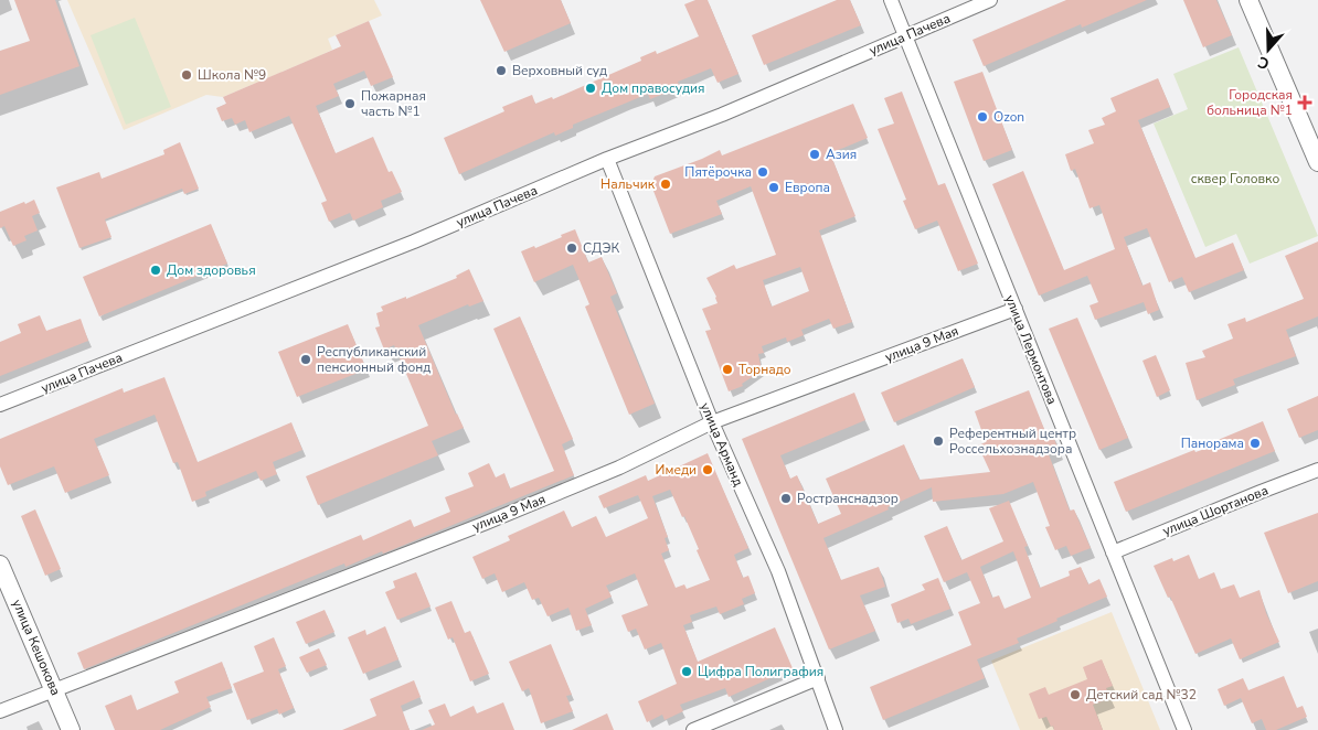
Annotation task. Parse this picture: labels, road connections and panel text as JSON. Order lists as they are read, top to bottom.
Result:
{
  "streets": {
    "street": [
      "улица Пачева",
      "улица 9 Мая",
      "улица Лермонтова",
      "улица Арманд",
      "улица Шортанова",
      "улица Кешокова"
    ]
  },
  "crossings": [
    ["улица Пачева", "улица Лермонтова"],
    ["улица Пачева", "улица Арманд"],
    ["улица 9 Мая", "улица Лермонтова"],
    ["улица 9 Мая", "улица Арманд"],
    ["улица 9 Мая", "улица Кешокова"],
    ["улица Лермонтова", "улица Шортанова"]
  ],
  "parks": ["сквер Головко"],
  "places": {
    "other": [
      "Верховный суд",
      "Школа №9",
      "Дом правосудия",
      "Пожарная часть №1",
      "Ozon",
      "Азия",
      "Пятёрочка",
      "Нальчик",
      "Европа",
      "СДЭК",
      "Дом здоровья",
      "Республиканский пенсионный фонд",
      "Торнадо",
      "Референтный центр Россельхознадзора",
      "Панорама",
      "Имеди",
      "Ространснадзор",
      "Цифра Полиграфия",
      "Детский сад №32"
    ],
    "health": ["Городская больница №1"]
  },
  "north": "bottom"
}
